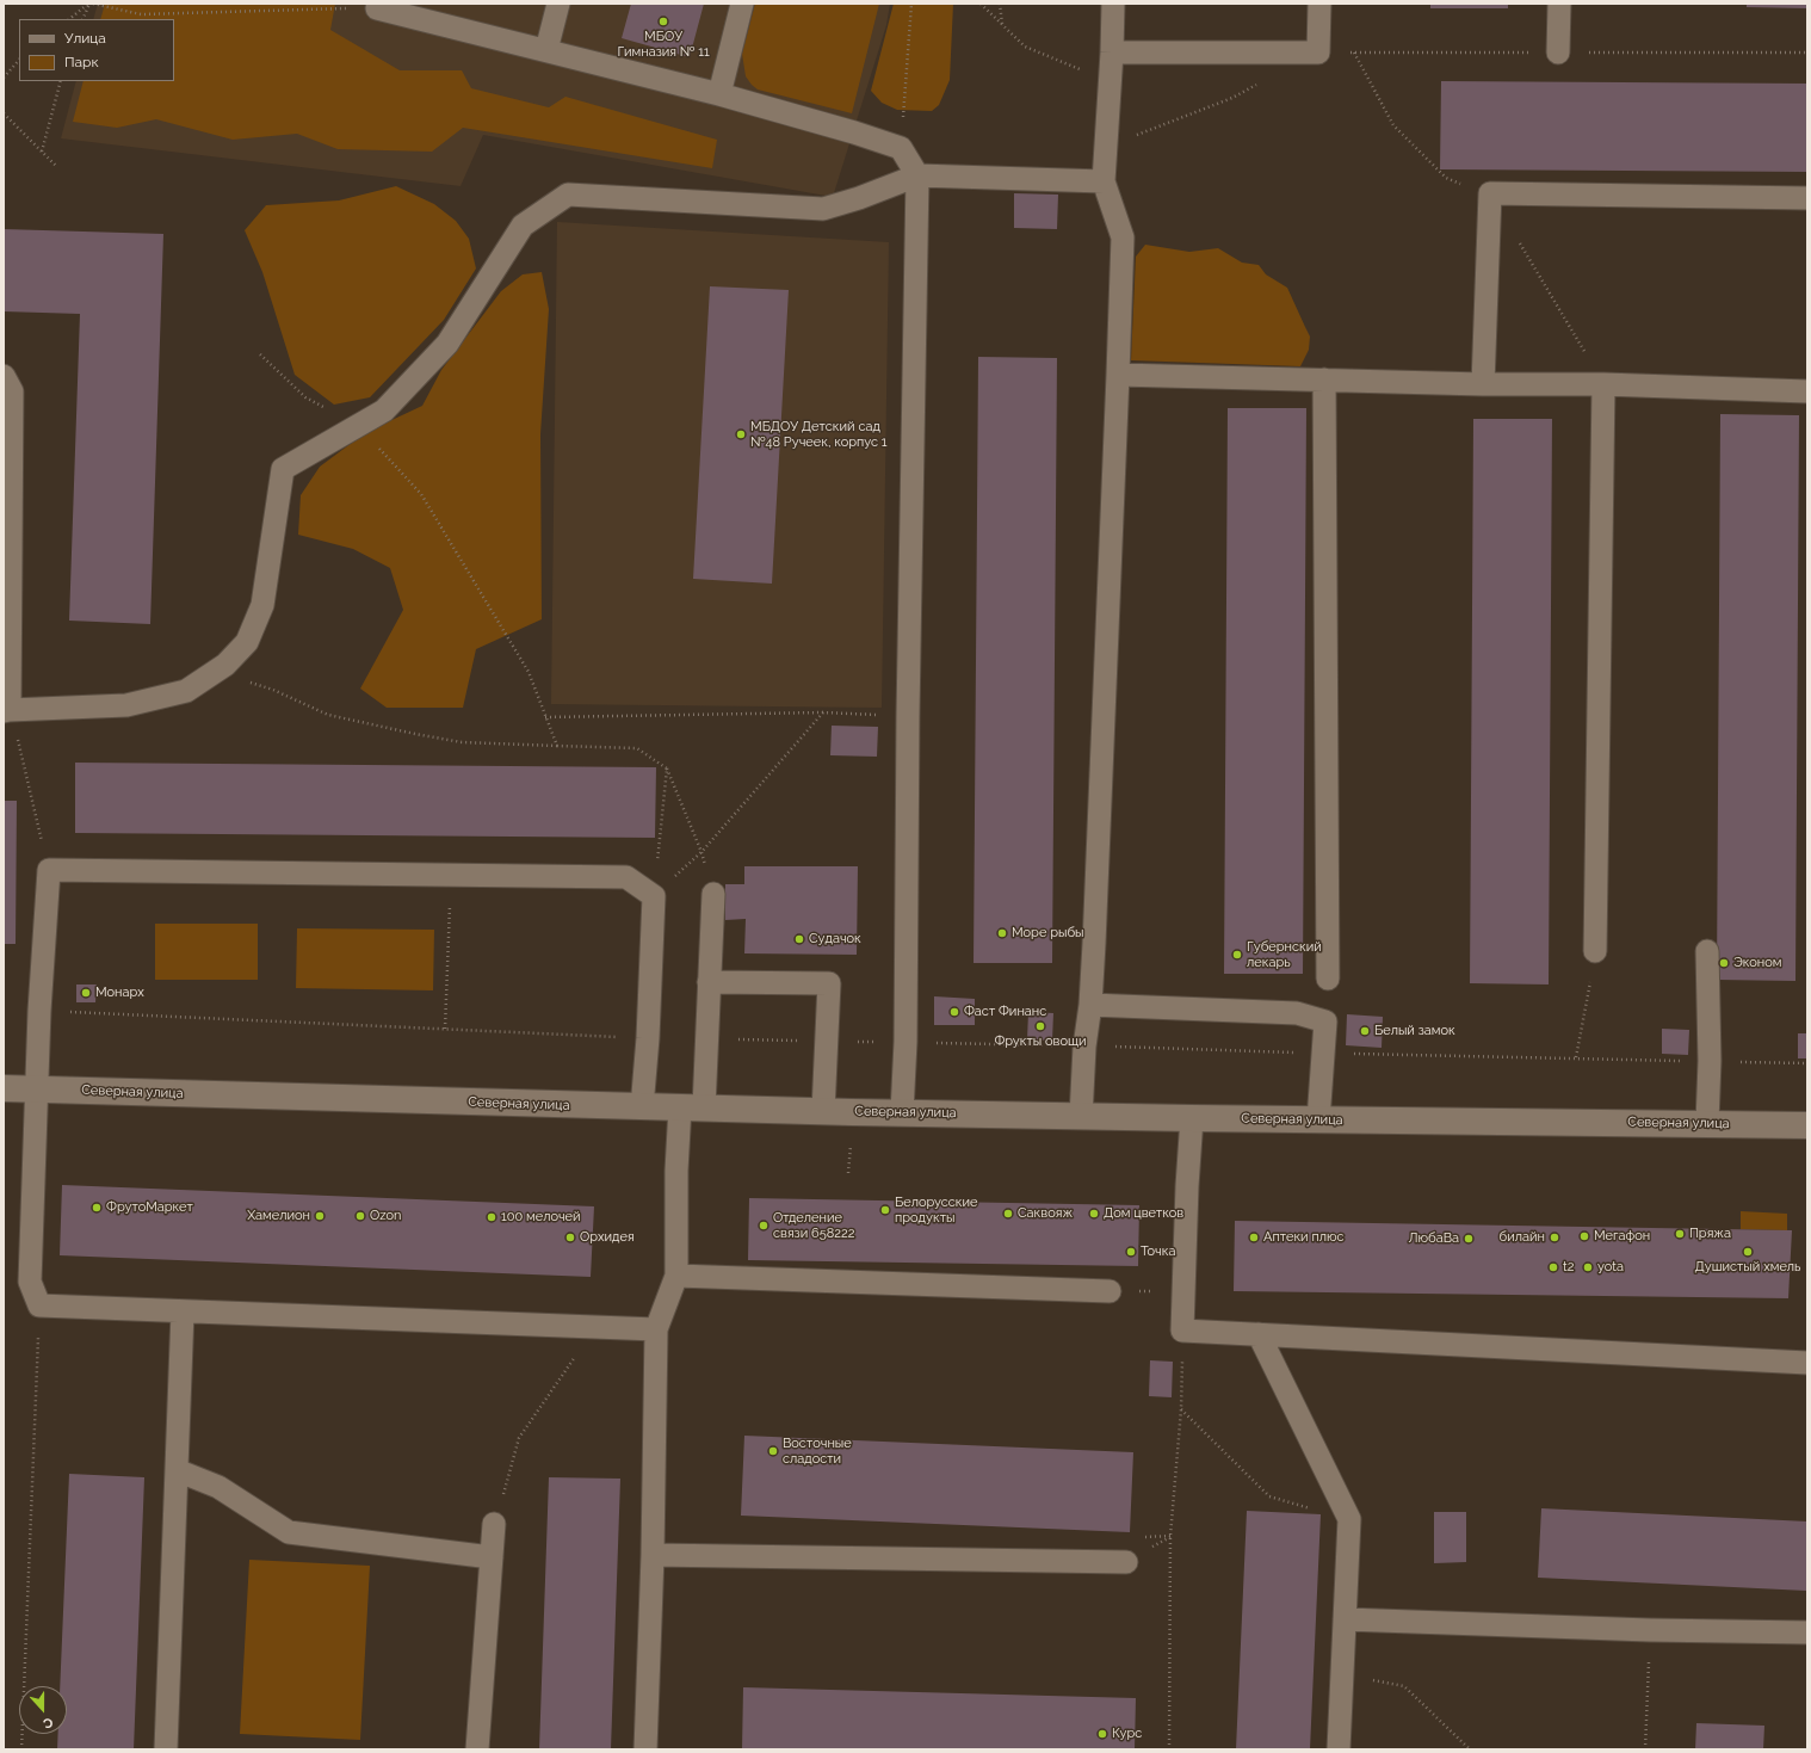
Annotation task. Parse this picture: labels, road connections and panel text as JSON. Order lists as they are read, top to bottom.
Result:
{
  "streets": {
    "main road": ["Северная улица"]
  },
  "places": [
    "МБОУ Гимназия № 11",
    "МБДОУ Детский сад №48 Ручеек, корпус 1",
    "Море рыбы",
    "Судачок",
    "Губернский лекарь",
    "Эконом",
    "Монарх",
    "Фаст Финанс",
    "Фрукты овощи",
    "Белый замок",
    "ФрутоМаркет",
    "Белорусские продукты",
    "Саквояж",
    "Дом цветков",
    "Хамелион",
    "Ozon",
    "100 мелочей",
    "Отделение связи 658222",
    "Пряжа",
    "Мегафон",
    "Орхидея",
    "Аптеки плюс",
    "билайн",
    "ЛюбаВа",
    "Точка",
    "Душистый хмель",
    "t2",
    "yota",
    "Восточные сладости",
    "Курс"
  ],
  "legend": ["Улица", "Парк"],
  "north": "bottom"
}
